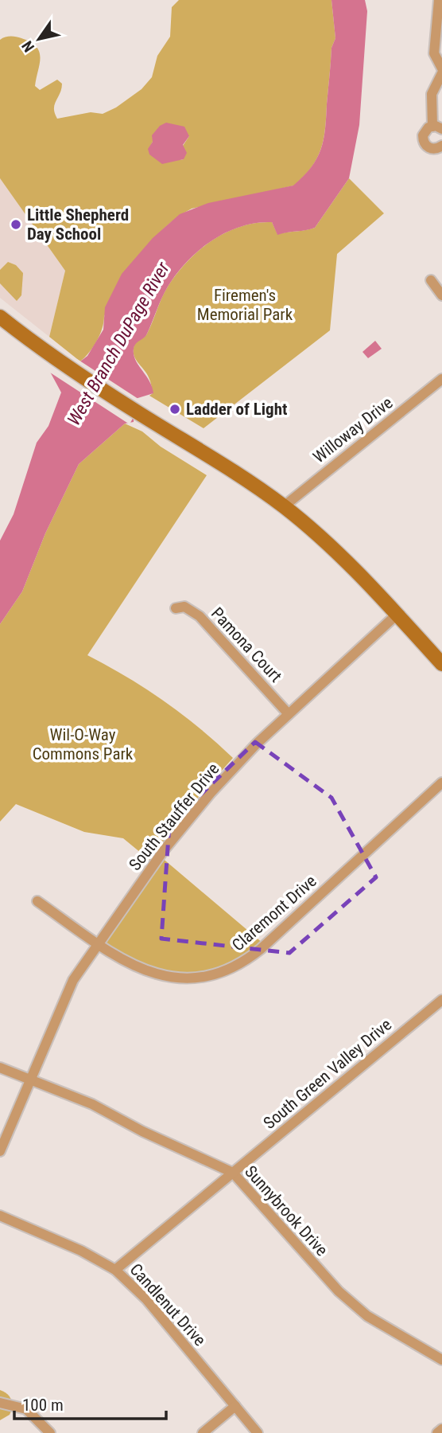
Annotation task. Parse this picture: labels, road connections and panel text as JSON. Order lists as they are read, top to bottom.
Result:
{
  "streets": {
    "street": [
      "Willoway Drive",
      "Pamona Court",
      "South Stauffer Drive",
      "Claremont Drive",
      "South Green Valley Drive",
      "Sunnybrook Drive",
      "Candlenut Drive"
    ]
  },
  "crossings": [
    ["Pamona Court", "South Stauffer Drive"],
    ["South Stauffer Drive", "Claremont Drive"],
    ["South Stauffer Drive", "Sunnybrook Drive"],
    ["South Green Valley Drive", "Sunnybrook Drive"],
    ["South Green Valley Drive", "Candlenut Drive"]
  ],
  "water": ["West Branch DuPage River"],
  "parks": ["Firemen's Memorial Park", "Wil-O-Way Commons Park"],
  "places": ["Little Shepherd Day School", "Ladder of Light"],
  "scale_bar": "100 m",
  "north": "bottom left"
}
